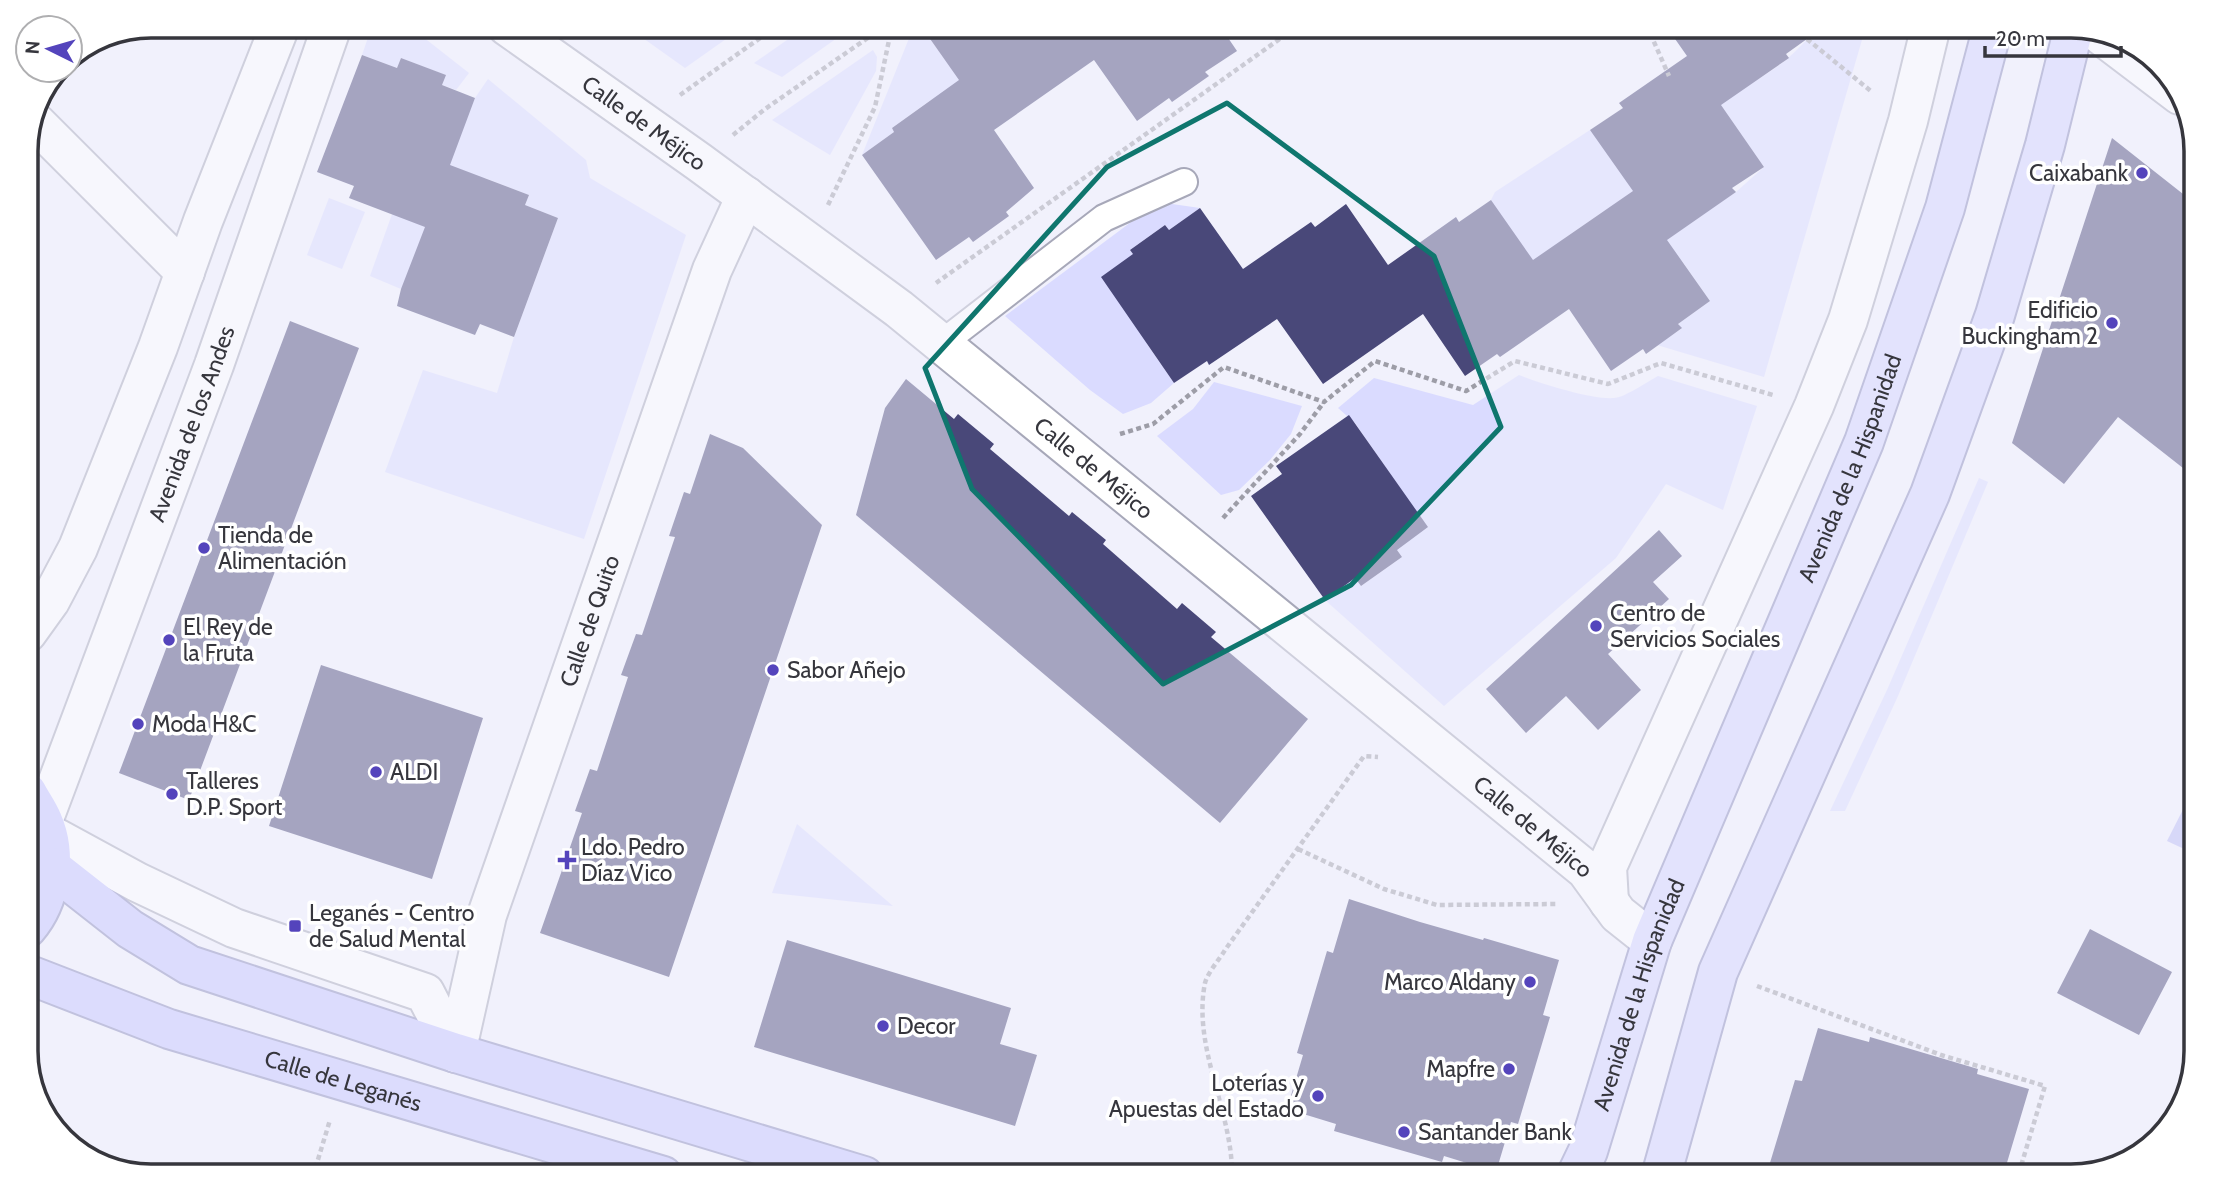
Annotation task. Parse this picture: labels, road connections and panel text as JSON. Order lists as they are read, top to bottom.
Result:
{
  "streets": {
    "highway": ["Calle de Leganés"],
    "main road": ["Avenida de la Hispanidad"],
    "street": ["Calle de Méjico", "Avenida de los Andes", "Calle de Quito"]
  },
  "crossings": [
    ["Calle de Méjico", "Avenida de la Hispanidad"],
    ["Calle de Méjico", "Calle de Quito"]
  ],
  "places": {
    "other": [
      "Caixabank",
      "Edificio Buckingham 2",
      "Tienda de Alimentación",
      "Centro de Servicios Sociales",
      "El Rey de la Fruta",
      "Sabor Añejo",
      "Moda H&C",
      "ALDI",
      "Talleres D.P. Sport",
      "Marco Aldany",
      "Decor",
      "Mapfre",
      "Loterías y Apuestas del Estado",
      "Santander Bank"
    ],
    "health": ["Ldo. Pedro Díaz Vico"],
    "transit": ["Leganés - Centro de Salud Mental"]
  },
  "scale_bar": "20 m",
  "north": "left"
}
